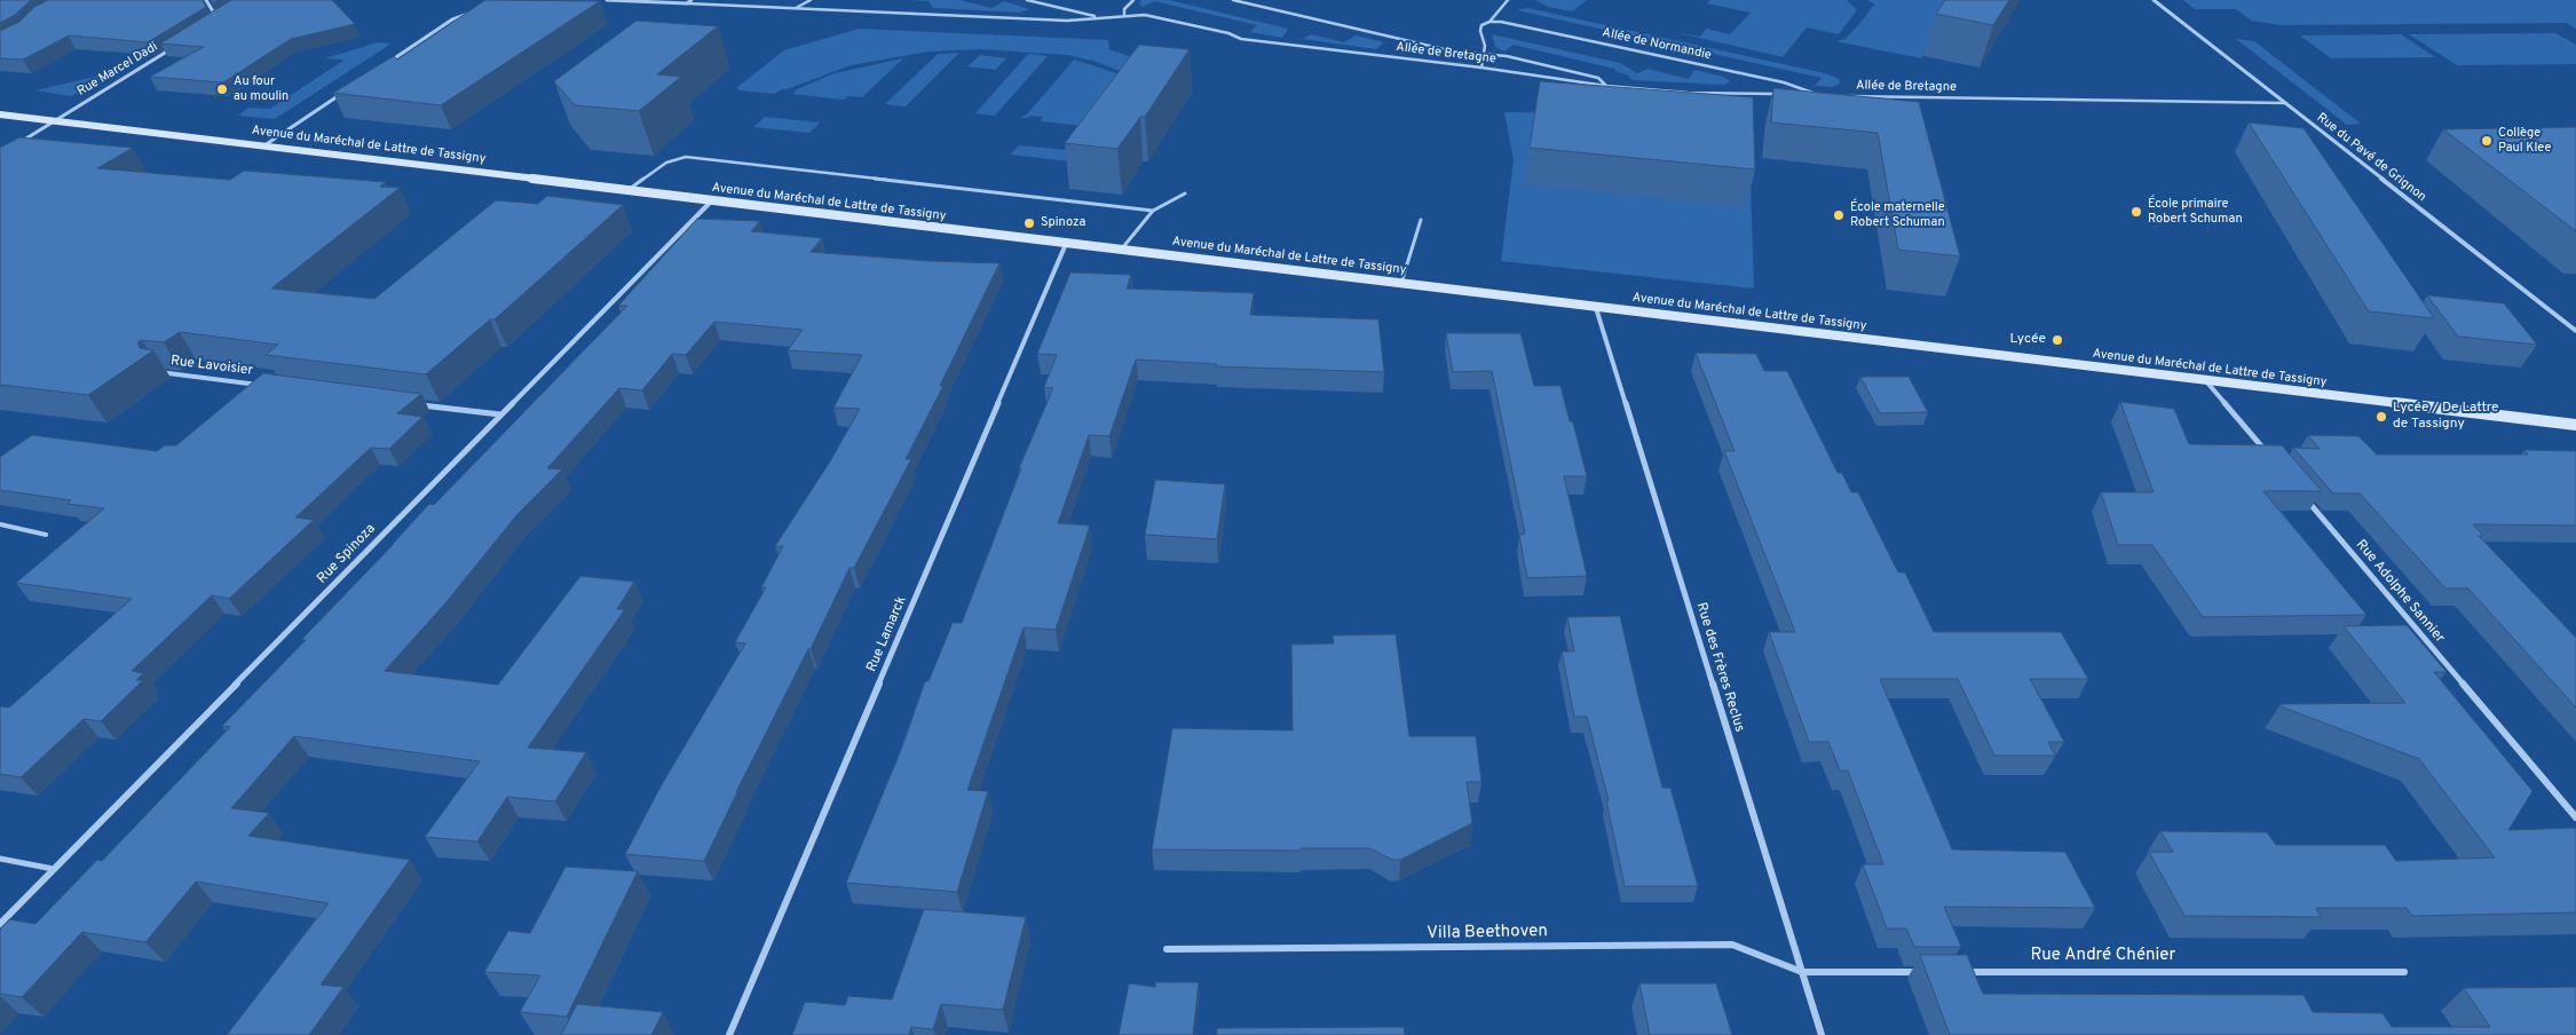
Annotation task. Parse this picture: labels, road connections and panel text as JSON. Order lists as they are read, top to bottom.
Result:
{
  "streets": {
    "street": [
      "Allée de Bretagne",
      "Rue Marcel Dadi",
      "Avenue du Maréchal de Lattre de Tassigny",
      "Rue du Pavé de Grignon",
      "Rue Lavoisier",
      "Rue Spinoza",
      "Rue Adolphe Sannier",
      "Rue Lamarck",
      "Rue des Frères Reclus",
      "Villa Beethoven",
      "Rue André Chénier"
    ],
    "lane": ["Allée de Normandie"]
  },
  "crossings": [
    ["Allée de Bretagne", "Rue du Pavé de Grignon"],
    ["Rue Marcel Dadi", "Avenue du Maréchal de Lattre de Tassigny"],
    ["Avenue du Maréchal de Lattre de Tassigny", "Rue Spinoza"],
    ["Avenue du Maréchal de Lattre de Tassigny", "Rue Lamarck"],
    ["Avenue du Maréchal de Lattre de Tassigny", "Rue des Frères Reclus"],
    ["Rue des Frères Reclus", "Villa Beethoven"]
  ],
  "places": [
    "Au four au moulin",
    "Collège Paul Klee",
    "École primaire Robert Schuman",
    "École maternelle Robert Schuman",
    "Spinoza",
    "Lycée",
    "Lycée / De Lattre de Tassigny"
  ]
}
